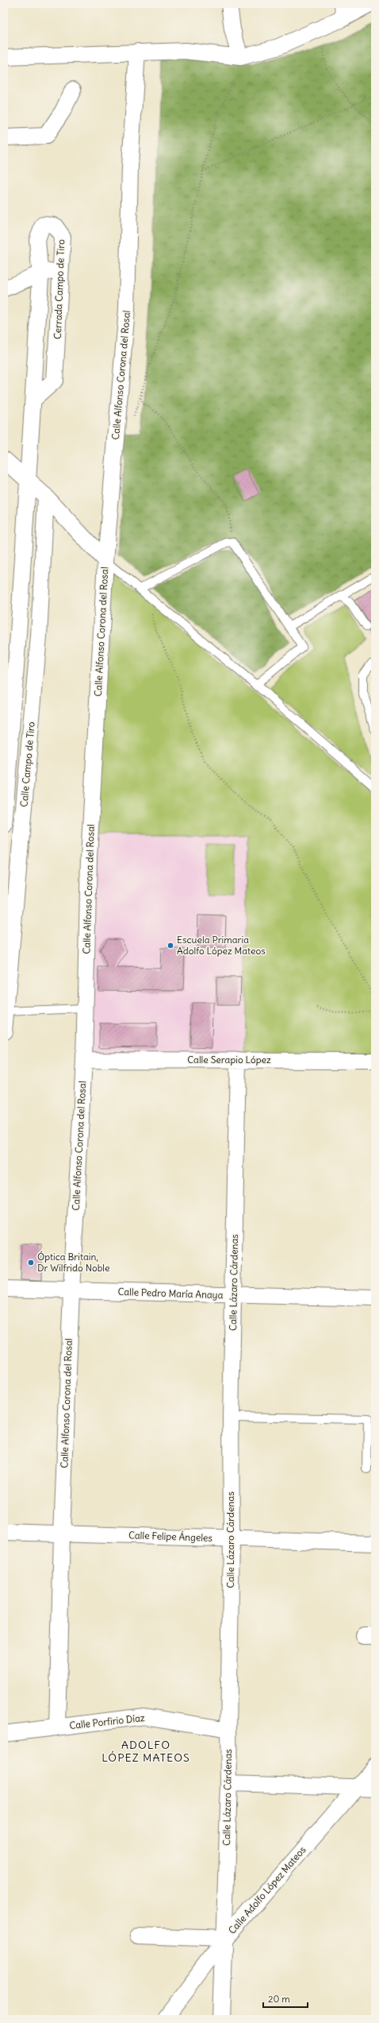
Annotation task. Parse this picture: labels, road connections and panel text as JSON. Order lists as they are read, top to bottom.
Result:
{
  "streets": {
    "street": [
      "Cerrada Campo de Tiro",
      "Calle Alfonso Corona del Rosal",
      "Calle Campo de Tiro",
      "Calle Serapio López",
      "Calle Lázaro Cárdenas",
      "Calle Pedro María Anaya",
      "Calle Felipe Ángeles",
      "Calle Porfirio Díaz",
      "Calle Adolfo López Mateos"
    ]
  },
  "crossings": [
    ["Cerrada Campo de Tiro", "Calle Campo de Tiro"],
    ["Calle Alfonso Corona del Rosal", "Calle Serapio López"],
    ["Calle Alfonso Corona del Rosal", "Calle Pedro María Anaya"],
    ["Calle Alfonso Corona del Rosal", "Calle Felipe Ángeles"],
    ["Calle Alfonso Corona del Rosal", "Calle Porfirio Díaz"],
    ["Calle Serapio López", "Calle Lázaro Cárdenas"],
    ["Calle Lázaro Cárdenas", "Calle Pedro María Anaya"],
    ["Calle Lázaro Cárdenas", "Calle Felipe Ángeles"],
    ["Calle Lázaro Cárdenas", "Calle Porfirio Díaz"],
    ["Calle Lázaro Cárdenas", "Calle Adolfo López Mateos"]
  ],
  "districts": ["ADOLFO LÓPEZ MATEOS"],
  "places": ["Escuela Primaria Adolfo López Mateos", "Óptica Britain, Dr Wilfrido Noble"],
  "scale_bar": "20 m"
}
